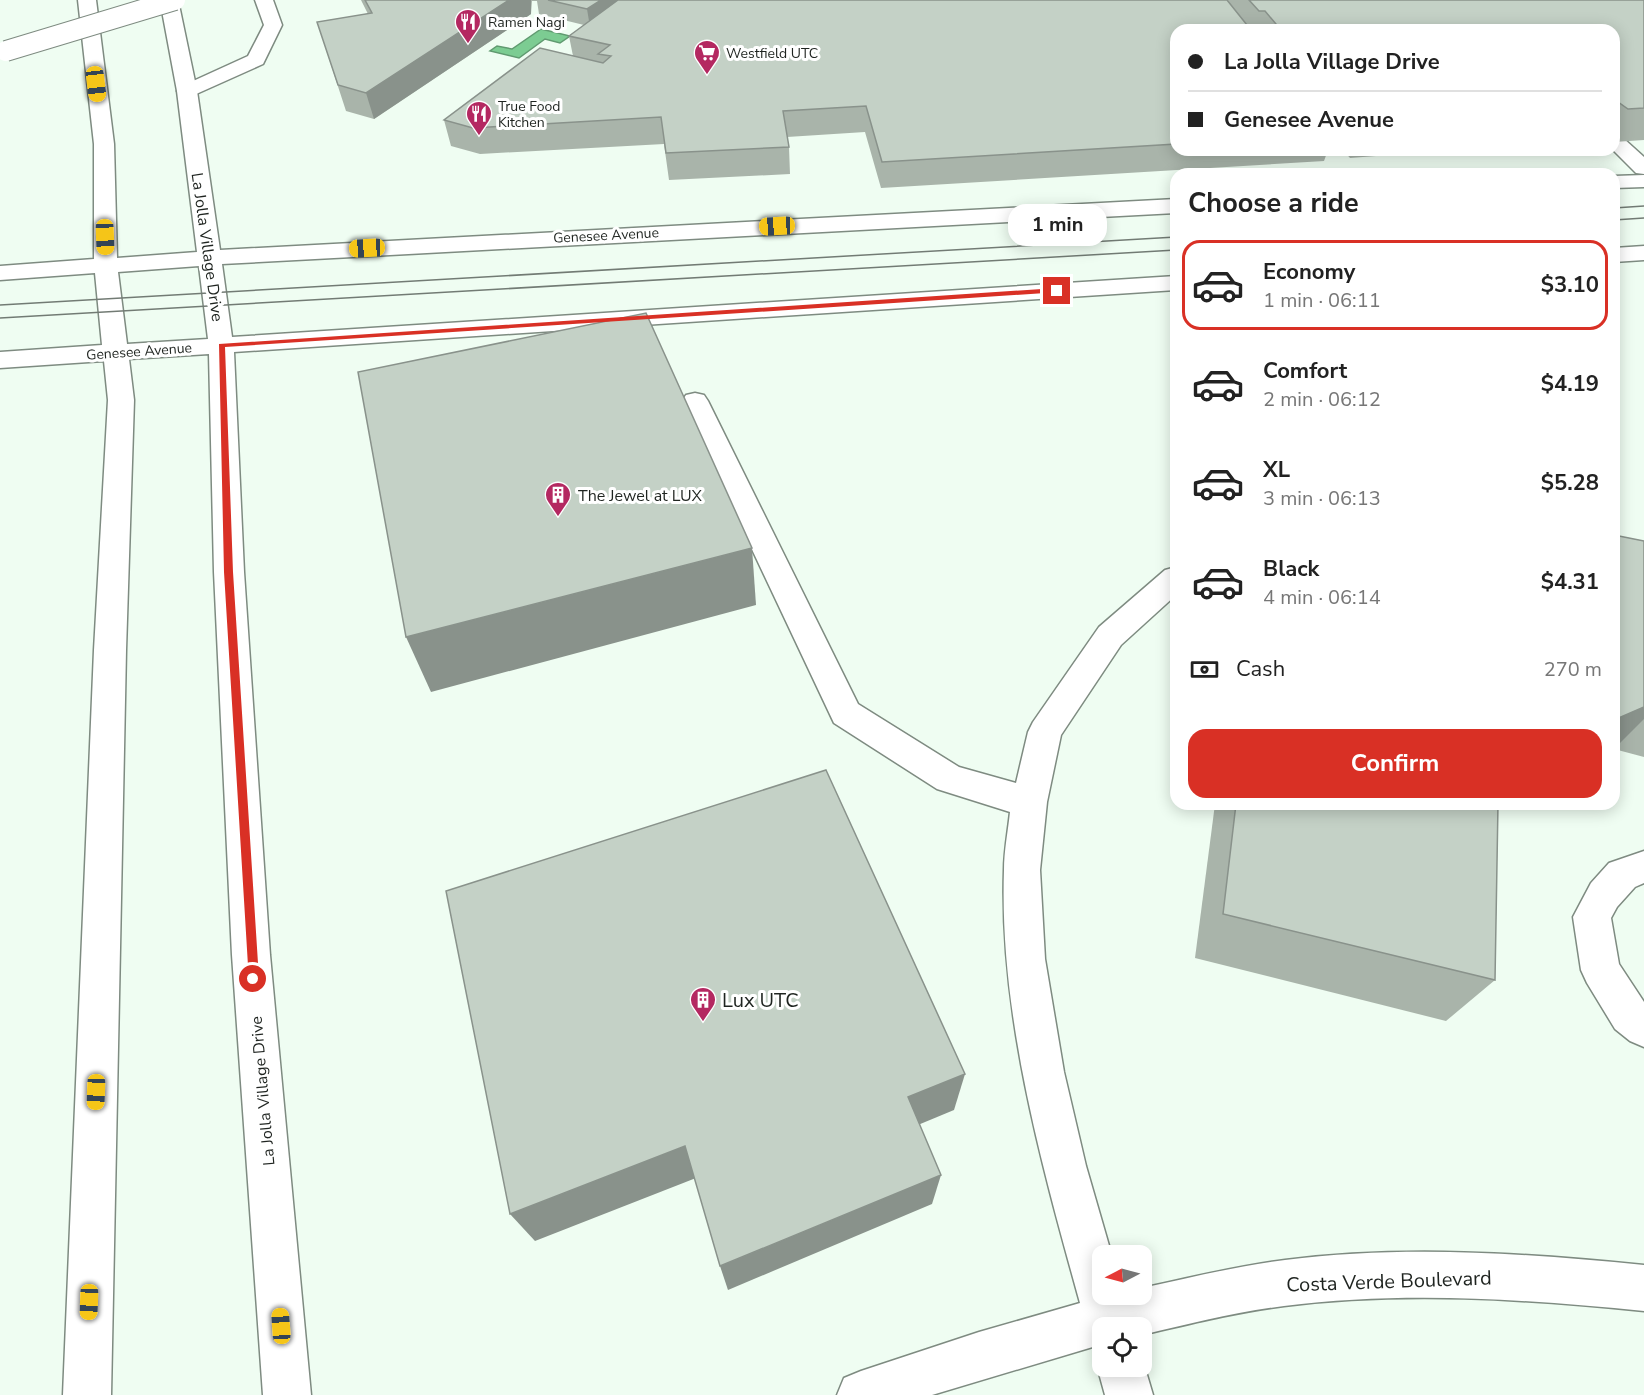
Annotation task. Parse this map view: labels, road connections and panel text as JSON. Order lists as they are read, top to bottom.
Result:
{
  "streets": {
    "main road": ["Genesee Avenue", "La Jolla Village Drive", "Costa Verde Boulevard"]
  },
  "crossings": [
    ["Genesee Avenue", "La Jolla Village Drive"]
  ],
  "places": {
    "restaurant": ["Ramen Nagi", "True Food Kitchen"],
    "supermarket": ["Westfield UTC"],
    "building": ["The Jewel at LUX", "Lux UTC"]
  },
  "north": "left",
  "page": {
    "banner": ["La Jolla Village Drive", "Genesee Avenue"],
    "heading": "Choose a ride",
    "bubble": "1 min",
    "list": [
      {
        "name": "Economy",
        "note": "1 min · 06:11",
        "value": "$3.10"
      },
      {
        "name": "Comfort",
        "note": "2 min · 06:12",
        "value": "$4.19"
      },
      {
        "name": "XL",
        "note": "3 min · 06:13",
        "value": "$5.28"
      },
      {
        "name": "Black",
        "note": "4 min · 06:14",
        "value": "$4.31"
      }
    ],
    "pay": ["Cash", "270 m"],
    "buttons": "Confirm"
  }
}
